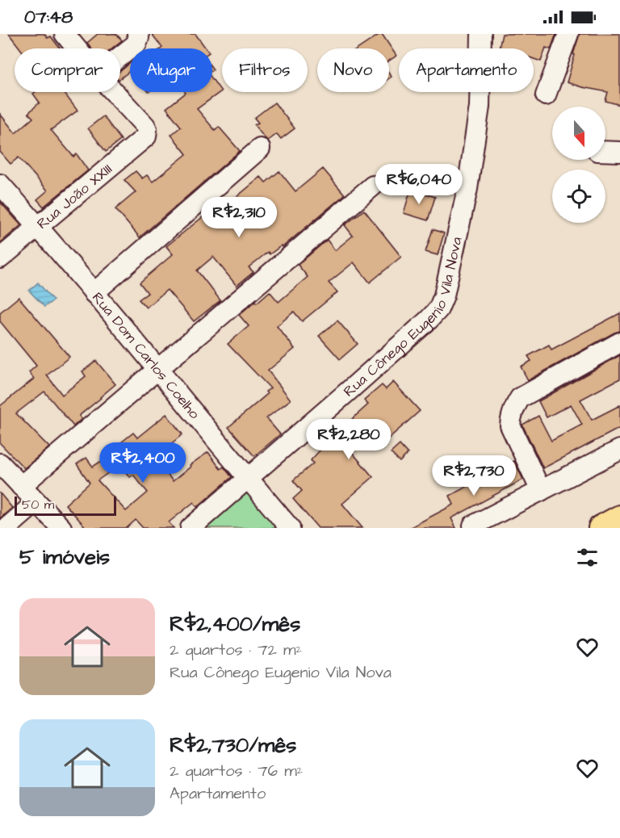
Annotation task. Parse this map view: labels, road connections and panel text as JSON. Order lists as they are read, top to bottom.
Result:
{
  "streets": {
    "street": ["Rua João XXIII", "Rua Cônego Eugenio Vila Nova", "Rua Dom Carlos Coelho"]
  },
  "crossings": [
    ["Rua João XXIII", "Rua Dom Carlos Coelho"],
    ["Rua Cônego Eugenio Vila Nova", "Rua Dom Carlos Coelho"]
  ],
  "scale_bar": "50 m",
  "north": "bottom",
  "page": {
    "status": "07:48",
    "chip": [
      "Comprar",
      "Alugar",
      "Filtros",
      "Novo",
      "Apartamento"
    ],
    "price": [
      "R$6,040",
      "R$2,310",
      "R$2,280",
      "R$2,400",
      "R$2,730"
    ],
    "scale": "50 m",
    "heading": "5 imóveis",
    "list": [
      {
        "name": "R$2,400/mês",
        "note": "2 quartos · 72 m² · Rua Cônego Eugenio Vila Nova"
      },
      {
        "name": "R$2,730/mês",
        "note": "2 quartos · 76 m² · Apartamento"
      }
    ]
  }
}
